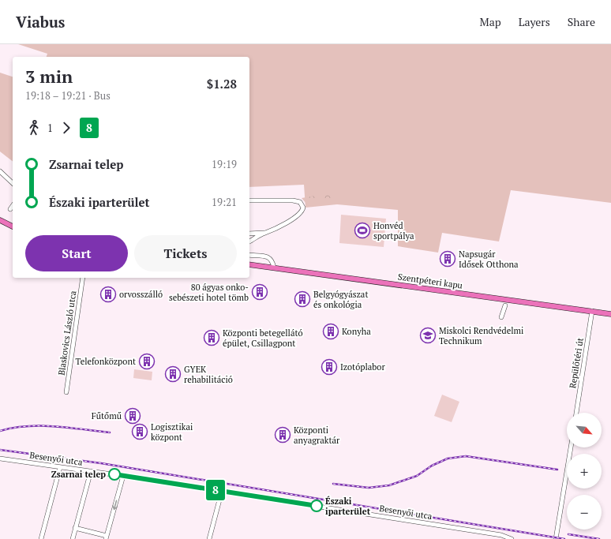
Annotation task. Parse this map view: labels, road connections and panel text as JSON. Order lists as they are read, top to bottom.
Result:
{
  "streets": {
    "main road": ["Szentpéteri kapu"],
    "street": ["Blaskovics László utca", "Repülőtéri út", "Besenyői utca"]
  },
  "crossings": [
    ["Szentpéteri kapu", "Repülőtéri út"]
  ],
  "places": {
    "sports": ["Honvéd sportpálya"],
    "building": [
      "Napsugár Idősek Otthona",
      "80 ágyas onko- sebészeti hotel tömb",
      "orvosszálló",
      "Belgyógyászat és onkológia",
      "Konyha",
      "Központi betegellátó épület, Csillagpont",
      "Telefonközpont",
      "Izotóplabor",
      "GYEK rehabilitáció",
      "Fűtőmű",
      "Logisztikai központ",
      "Központi anyagraktár"
    ],
    "school or university": ["Miskolci Rendvédelmi Technikum"],
    "other": ["Zsarnai telep", "Északi iparterület"]
  },
  "lines": ["bus line 8"],
  "north": "bottom right",
  "page": {
    "header": "Viabus",
    "nav": ["Map", "Layers", "Share"],
    "on_map": "8",
    "heading": ["3 min", "19:18 – 19:21 · Bus", "$1.28"],
    "legs": ["1", "8"],
    "list": [
      {
        "name": "Zsarnai telep",
        "value": "19:19"
      },
      {
        "name": "Északi iparterület",
        "value": "19:21"
      }
    ],
    "buttons": ["Start", "Tickets"],
    "map_buttons": ["+", "−"]
  }
}
